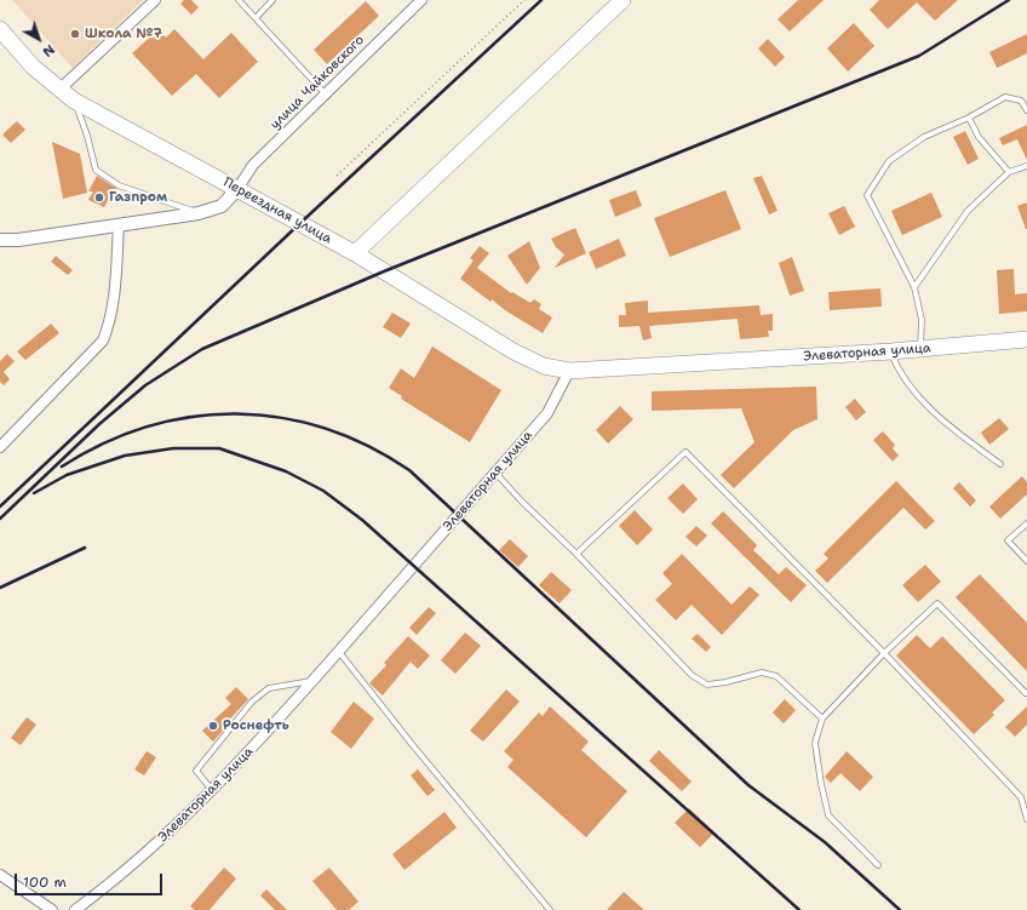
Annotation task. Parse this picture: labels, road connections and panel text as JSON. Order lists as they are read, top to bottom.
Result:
{
  "streets": {
    "main road": ["Переездная улица", "Элеваторная улица"],
    "street": ["улица Чайковского"]
  },
  "crossings": [
    ["улица Чайковского", "Переездная улица"],
    ["Переездная улица", "Элеваторная улица"]
  ],
  "places": ["Школа №7", "Газпром", "Роснефть"],
  "scale_bar": "100 m",
  "north": "bottom right"
}
